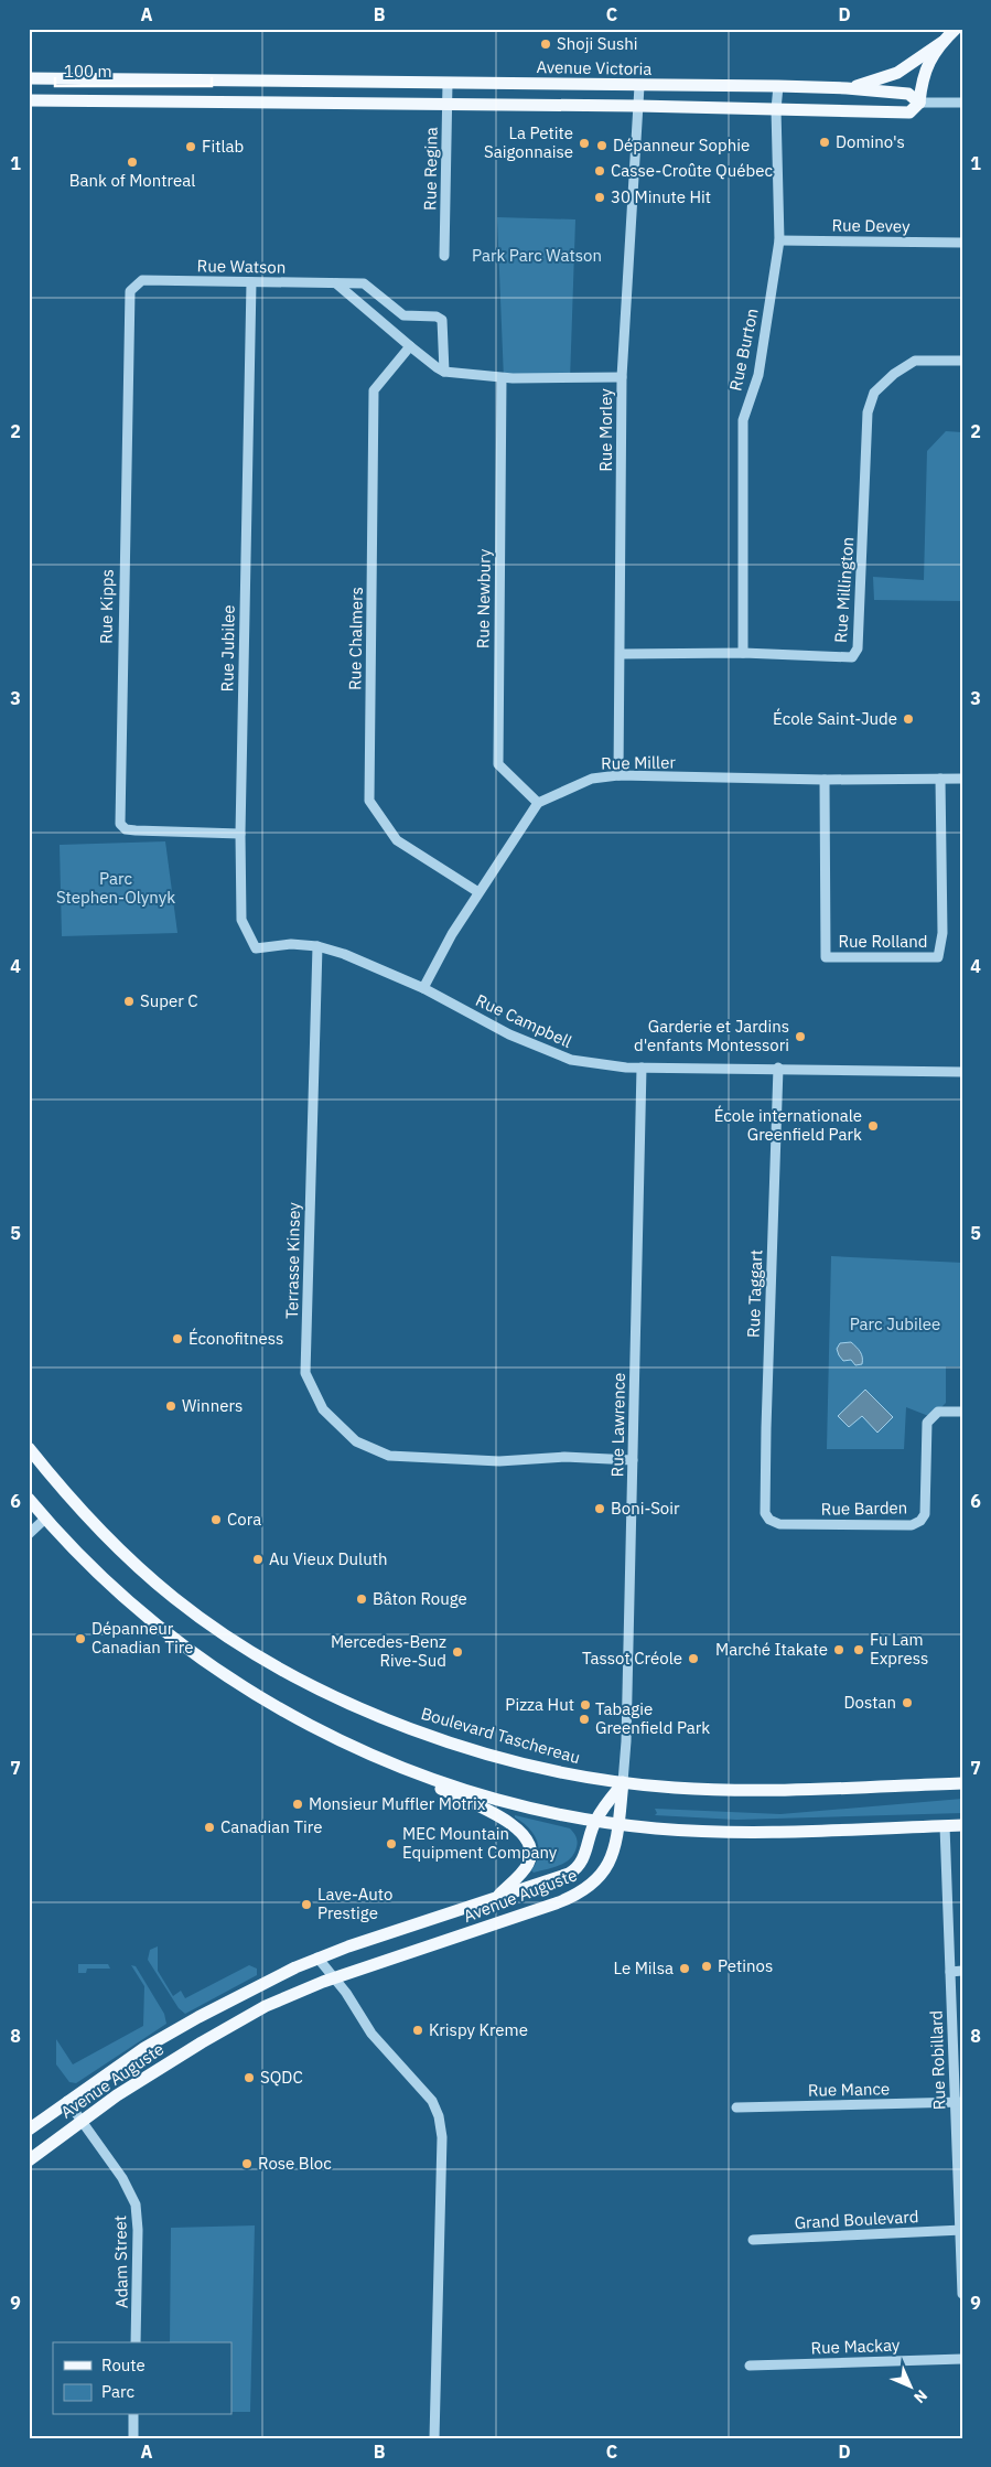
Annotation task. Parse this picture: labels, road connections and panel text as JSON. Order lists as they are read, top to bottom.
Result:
{
  "streets": {
    "main road": ["Avenue Victoria", "Boulevard Taschereau", "Avenue Auguste"],
    "street": [
      "Rue Regina",
      "Rue Devey",
      "Rue Watson",
      "Rue Burton",
      "Rue Morley",
      "Rue Millington",
      "Rue Newbury",
      "Rue Kipps",
      "Rue Chalmers",
      "Rue Jubilee",
      "Rue Miller",
      "Rue Rolland",
      "Rue Campbell",
      "Terrasse Kinsey",
      "Rue Taggart",
      "Rue Lawrence",
      "Rue Barden",
      "Rue Robillard",
      "Rue Mance",
      "Grand Boulevard",
      "Adam Street",
      "Rue Mackay"
    ]
  },
  "crossings": [
    ["Avenue Victoria", "Rue Regina"],
    ["Avenue Victoria", "Rue Burton"],
    ["Avenue Victoria", "Rue Morley"],
    ["Rue Devey", "Rue Burton"],
    ["Rue Watson", "Rue Kipps"],
    ["Rue Watson", "Rue Jubilee"],
    ["Rue Burton", "Rue Millington"],
    ["Rue Morley", "Rue Millington"],
    ["Rue Morley", "Rue Miller"],
    ["Rue Newbury", "Rue Miller"],
    ["Rue Kipps", "Rue Jubilee"],
    ["Rue Jubilee", "Rue Campbell"],
    ["Rue Jubilee", "Terrasse Kinsey"],
    ["Rue Miller", "Rue Rolland"],
    ["Rue Campbell", "Terrasse Kinsey"],
    ["Rue Campbell", "Rue Taggart"],
    ["Rue Campbell", "Rue Lawrence"],
    ["Terrasse Kinsey", "Rue Lawrence"],
    ["Rue Taggart", "Rue Barden"],
    ["Rue Lawrence", "Boulevard Taschereau"],
    ["Rue Lawrence", "Avenue Auguste"],
    ["Boulevard Taschereau", "Avenue Auguste"],
    ["Avenue Auguste", "Adam Street"],
    ["Rue Robillard", "Rue Mance"],
    ["Rue Robillard", "Grand Boulevard"]
  ],
  "parks": ["Park Parc Watson", "Parc Stephen-Olynyk", "Parc Jubilee"],
  "places": [
    "Shoji Sushi",
    "Domino's",
    "La Petite Saigonnaise",
    "Dépanneur Sophie",
    "Fitlab",
    "Bank of Montreal",
    "Casse-Croûte Québec",
    "30 Minute Hit",
    "École Saint-Jude",
    "Super C",
    "Garderie et Jardins d'enfants Montessori",
    "École internationale Greenfield Park",
    "Éconofitness",
    "Winners",
    "Boni-Soir",
    "Cora",
    "Au Vieux Duluth",
    "Bâton Rouge",
    "Dépanneur Canadian Tire",
    "Marché Itakate",
    "Fu Lam Express",
    "Mercedes-Benz Rive-Sud",
    "Tassot Créole",
    "Dostan",
    "Pizza Hut",
    "Tabagie Greenfield Park",
    "Monsieur Muffler Motrix",
    "Canadian Tire",
    "MEC Mountain Equipment Company",
    "Lave-Auto Prestige",
    "Petinos",
    "Le Milsa",
    "Krispy Kreme",
    "SQDC",
    "Rose Bloc"
  ],
  "legend": ["Route", "Parc"],
  "scale_bar": "100 m",
  "north": "bottom right",
  "grid": {
    "columns": [
      "A",
      "B",
      "C",
      "D"
    ],
    "rows": [
      "1",
      "2",
      "3",
      "4",
      "5",
      "6",
      "7",
      "8",
      "9"
    ]
  }
}
